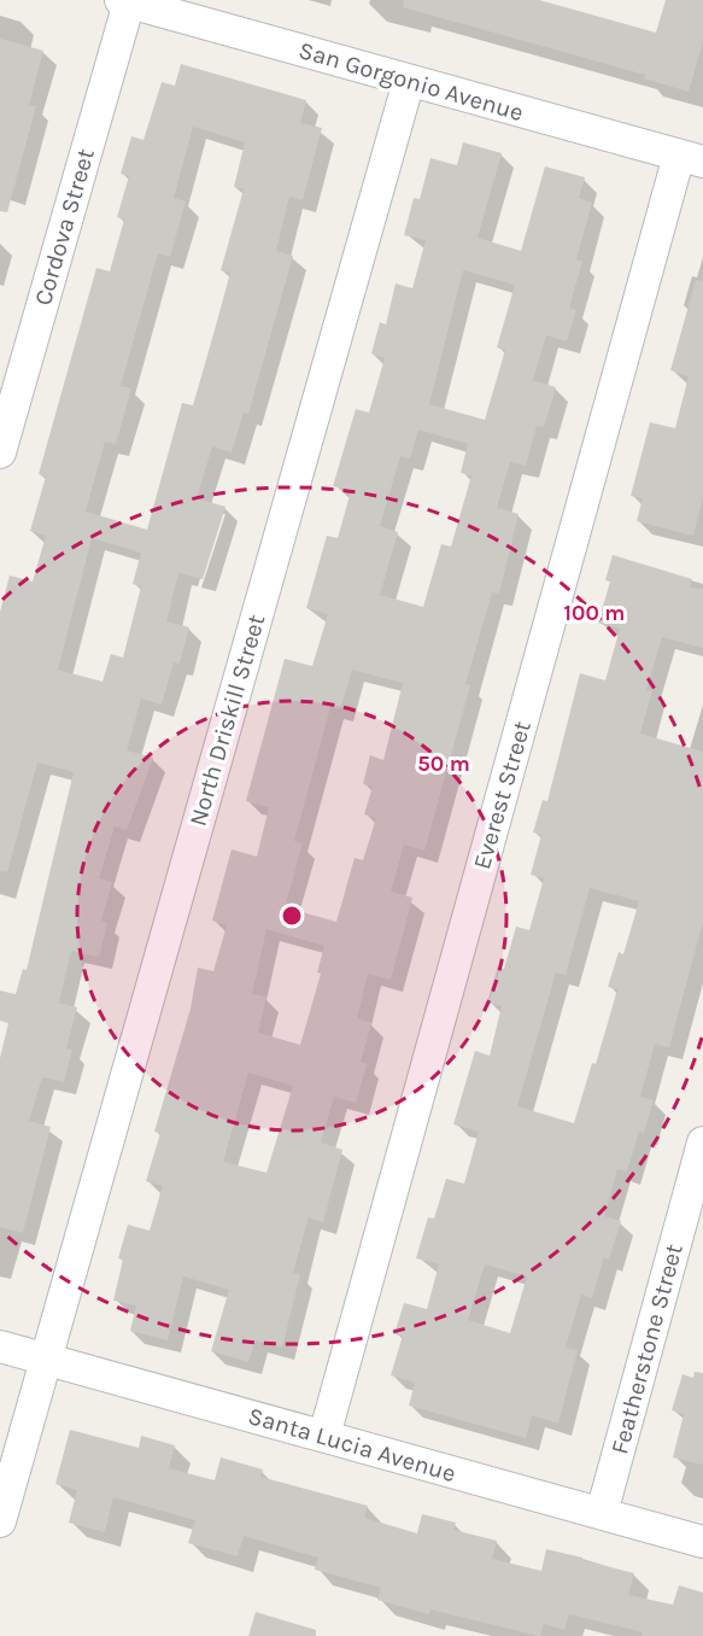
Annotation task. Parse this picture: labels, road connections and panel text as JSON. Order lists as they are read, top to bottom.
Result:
{
  "streets": {
    "street": [
      "San Gorgonio Avenue",
      "Cordova Street",
      "North Driskill Street",
      "Everest Street",
      "Featherstone Street",
      "Santa Lucia Avenue"
    ]
  },
  "crossings": [
    ["San Gorgonio Avenue", "Cordova Street"],
    ["San Gorgonio Avenue", "North Driskill Street"],
    ["San Gorgonio Avenue", "Everest Street"],
    ["North Driskill Street", "Santa Lucia Avenue"],
    ["Everest Street", "Santa Lucia Avenue"],
    ["Featherstone Street", "Santa Lucia Avenue"]
  ],
  "rings": ["100 m", "50 m"]
}
